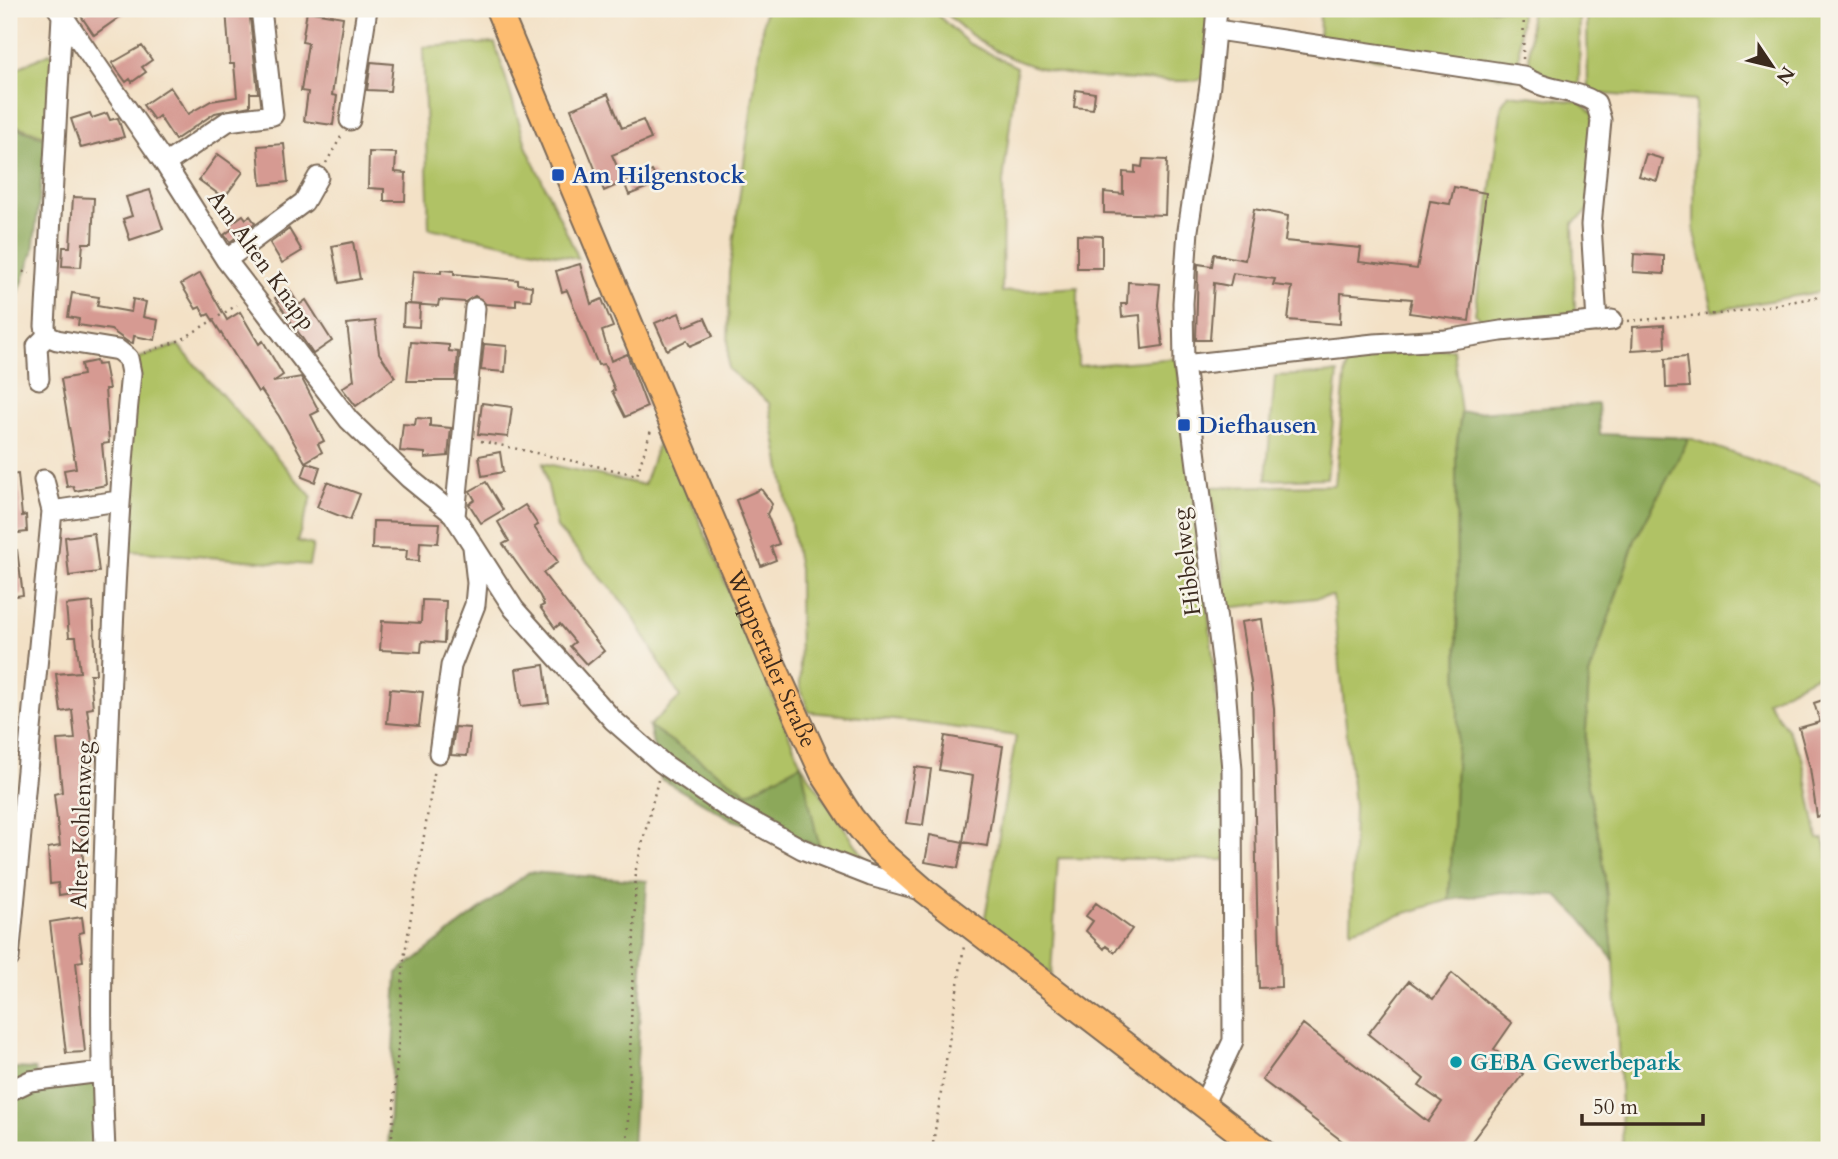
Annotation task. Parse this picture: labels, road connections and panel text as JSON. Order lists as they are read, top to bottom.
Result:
{
  "streets": {
    "main road": ["Wuppertaler Straße"],
    "street": ["Am Alten Knapp", "Hibbelweg", "Alter Kohlenweg"]
  },
  "crossings": [
    ["Am Alten Knapp", "Wuppertaler Straße"],
    ["Hibbelweg", "Wuppertaler Straße"]
  ],
  "places": {
    "transit": ["Am Hilgenstock", "Diefhausen"],
    "other": ["GEBA Gewerbepark"]
  },
  "scale_bar": "50 m",
  "north": "bottom right"
}
